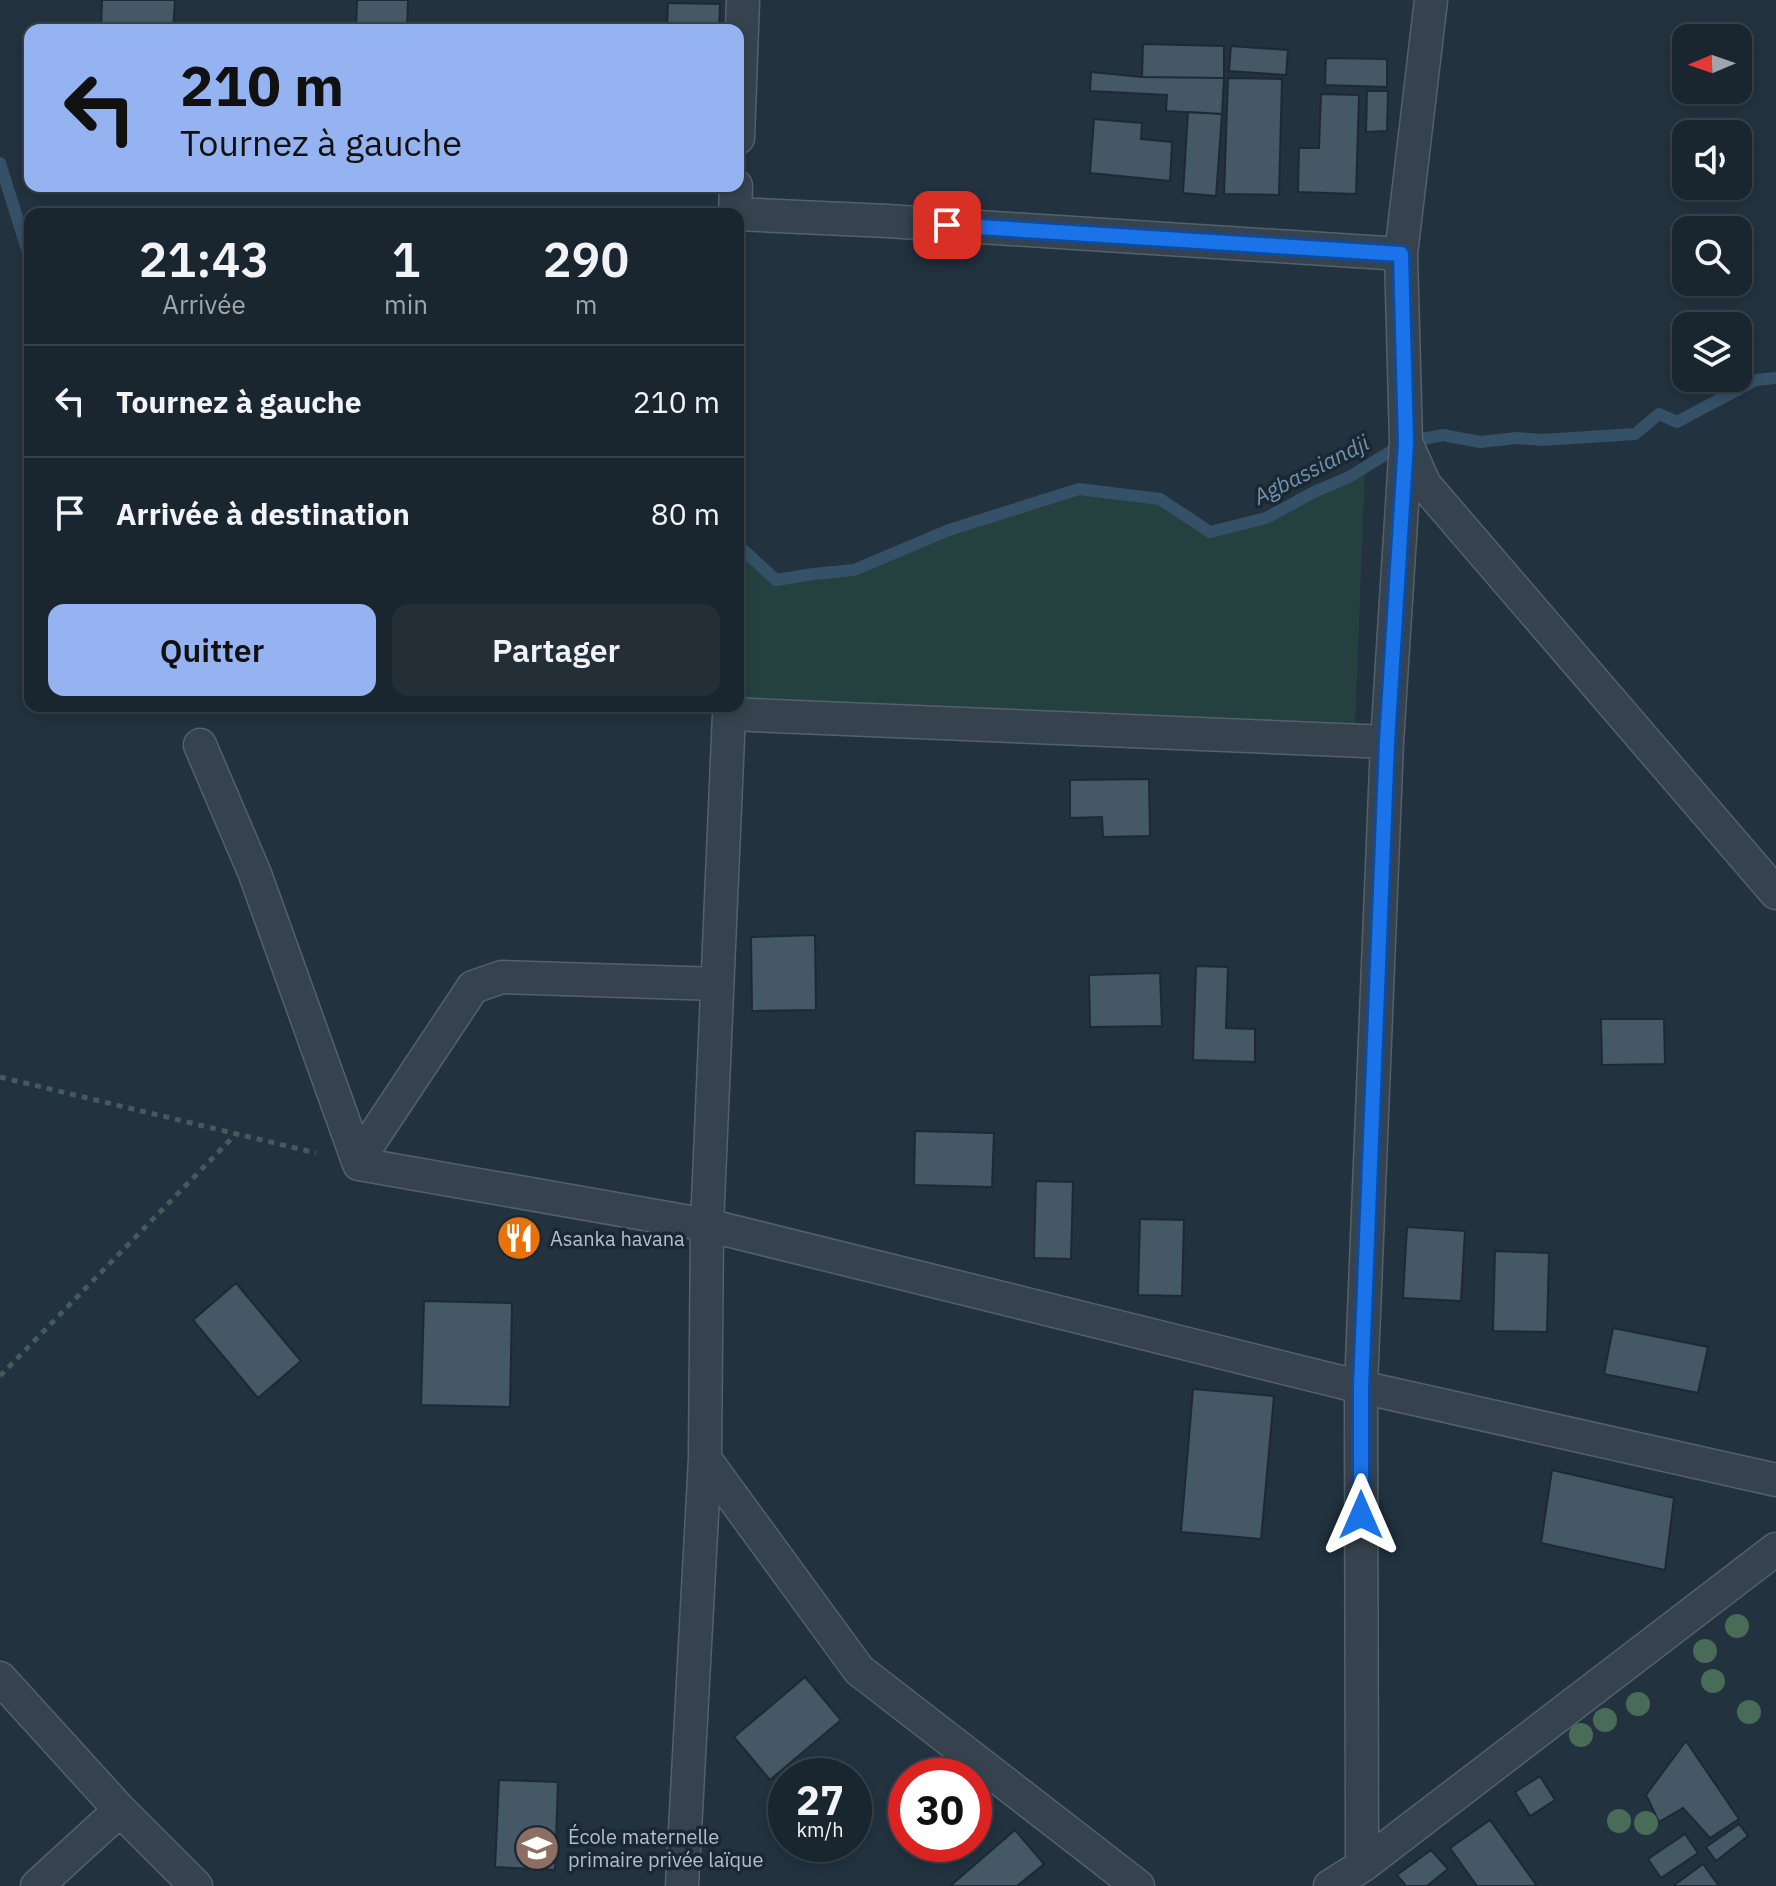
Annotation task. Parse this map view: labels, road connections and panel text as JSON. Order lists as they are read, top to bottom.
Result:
{
  "water": ["Agbassiandji"],
  "places": {
    "restaurant": ["Asanka havana"],
    "school or university": ["École maternelle primaire privée laïque"]
  },
  "north": "left",
  "page": {
    "turn": ["210 m", "Tournez à gauche"],
    "eta": [
      "21:43",
      "Arrivée",
      "1",
      "min",
      "290",
      "m"
    ],
    "list": [
      {
        "name": "Tournez à gauche",
        "value": "210 m"
      },
      {
        "name": "Arrivée à destination",
        "value": "80 m"
      }
    ],
    "buttons": ["Quitter", "Partager"],
    "speed": "27 km/h",
    "limit": "30"
  }
}
